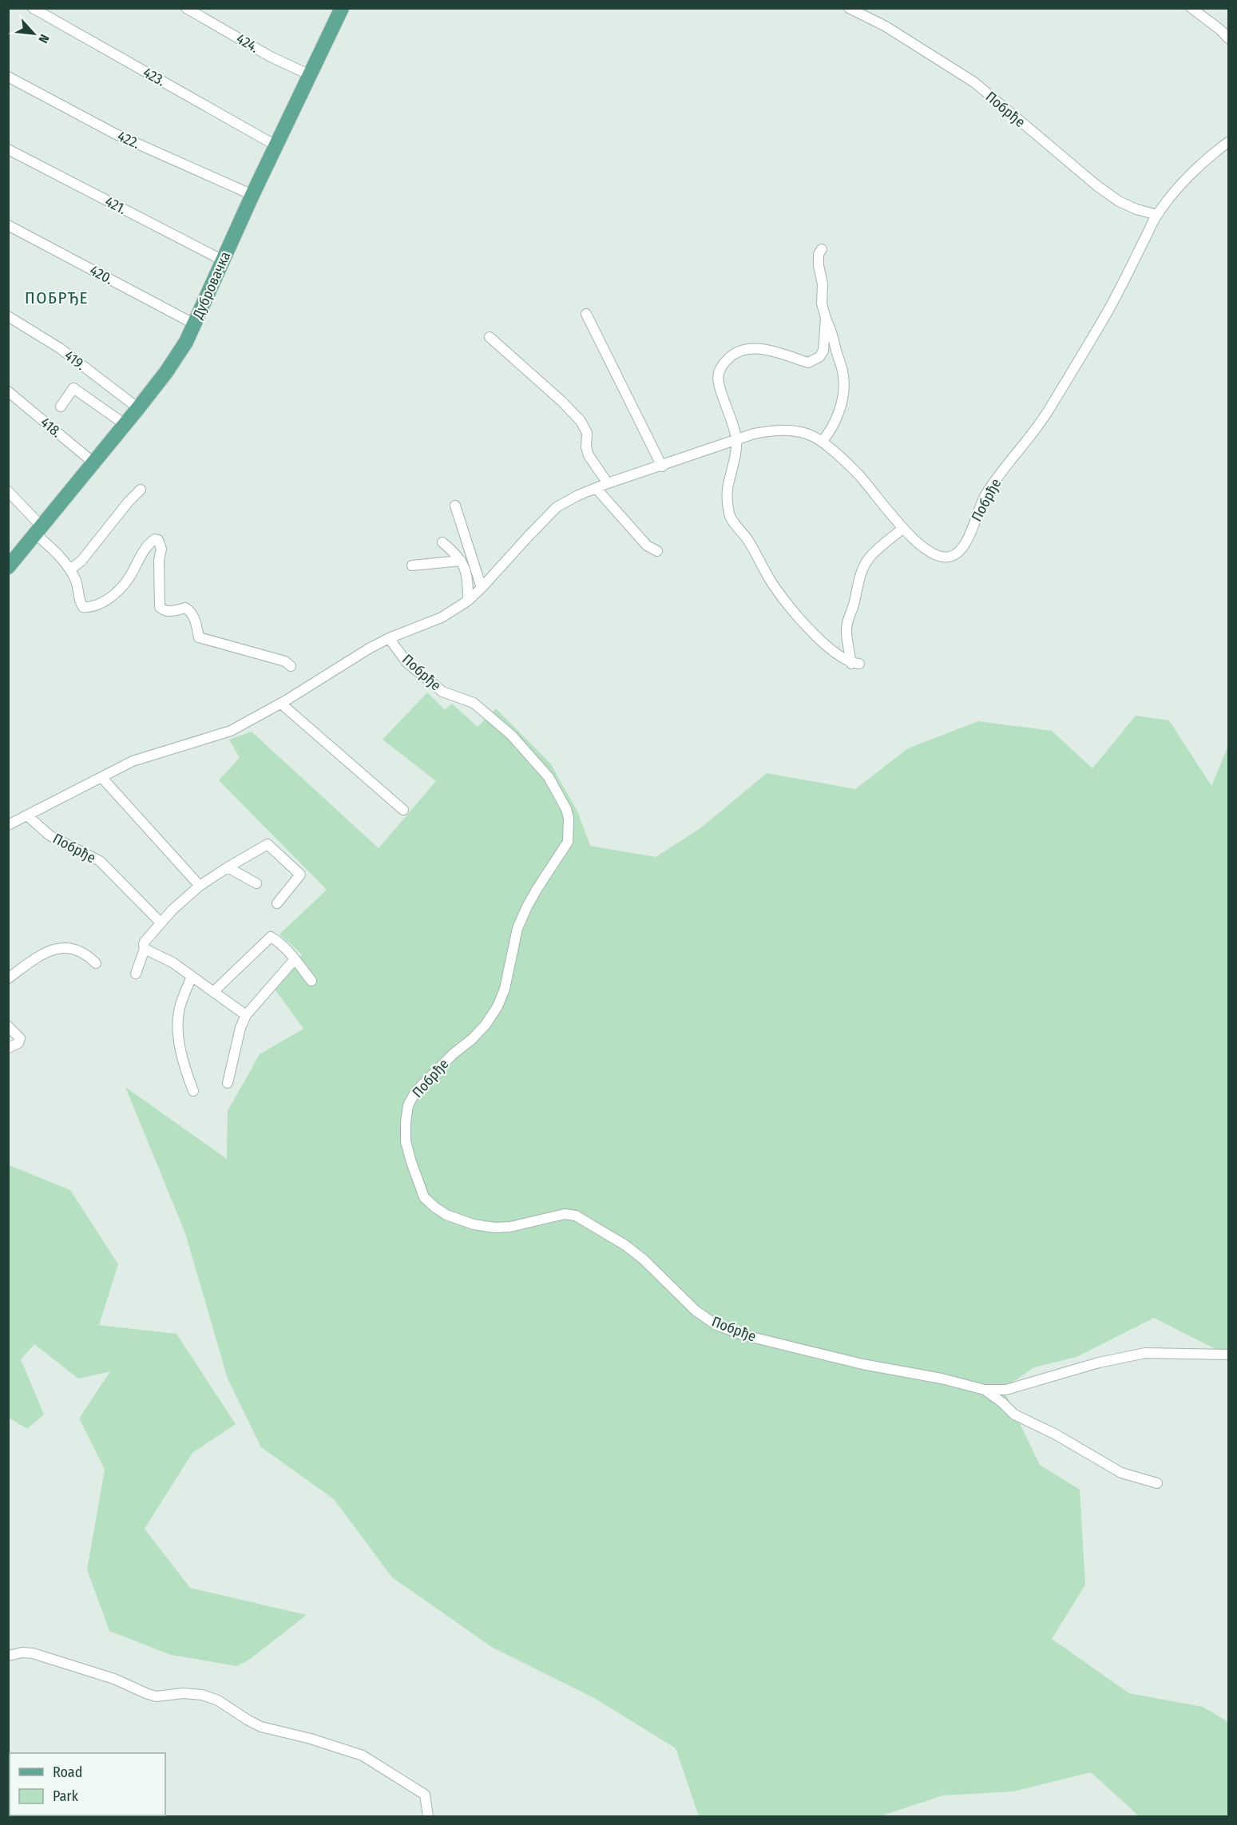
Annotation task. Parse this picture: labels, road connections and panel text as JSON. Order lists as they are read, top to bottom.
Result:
{
  "streets": {
    "main road": ["Дубровачка"],
    "street": [
      "424.",
      "423.",
      "Побрђе",
      "422.",
      "421.",
      "420.",
      "419.",
      "418."
    ]
  },
  "crossings": [
    ["424.", "Дубровачка"],
    ["423.", "Дубровачка"],
    ["422.", "Дубровачка"],
    ["421.", "Дубровачка"],
    ["420.", "Дубровачка"],
    ["Дубровачка", "419."],
    ["Дубровачка", "418."]
  ],
  "districts": ["ПОБРЂЕ"],
  "legend": ["Road", "Park"],
  "north": "bottom right"
}
